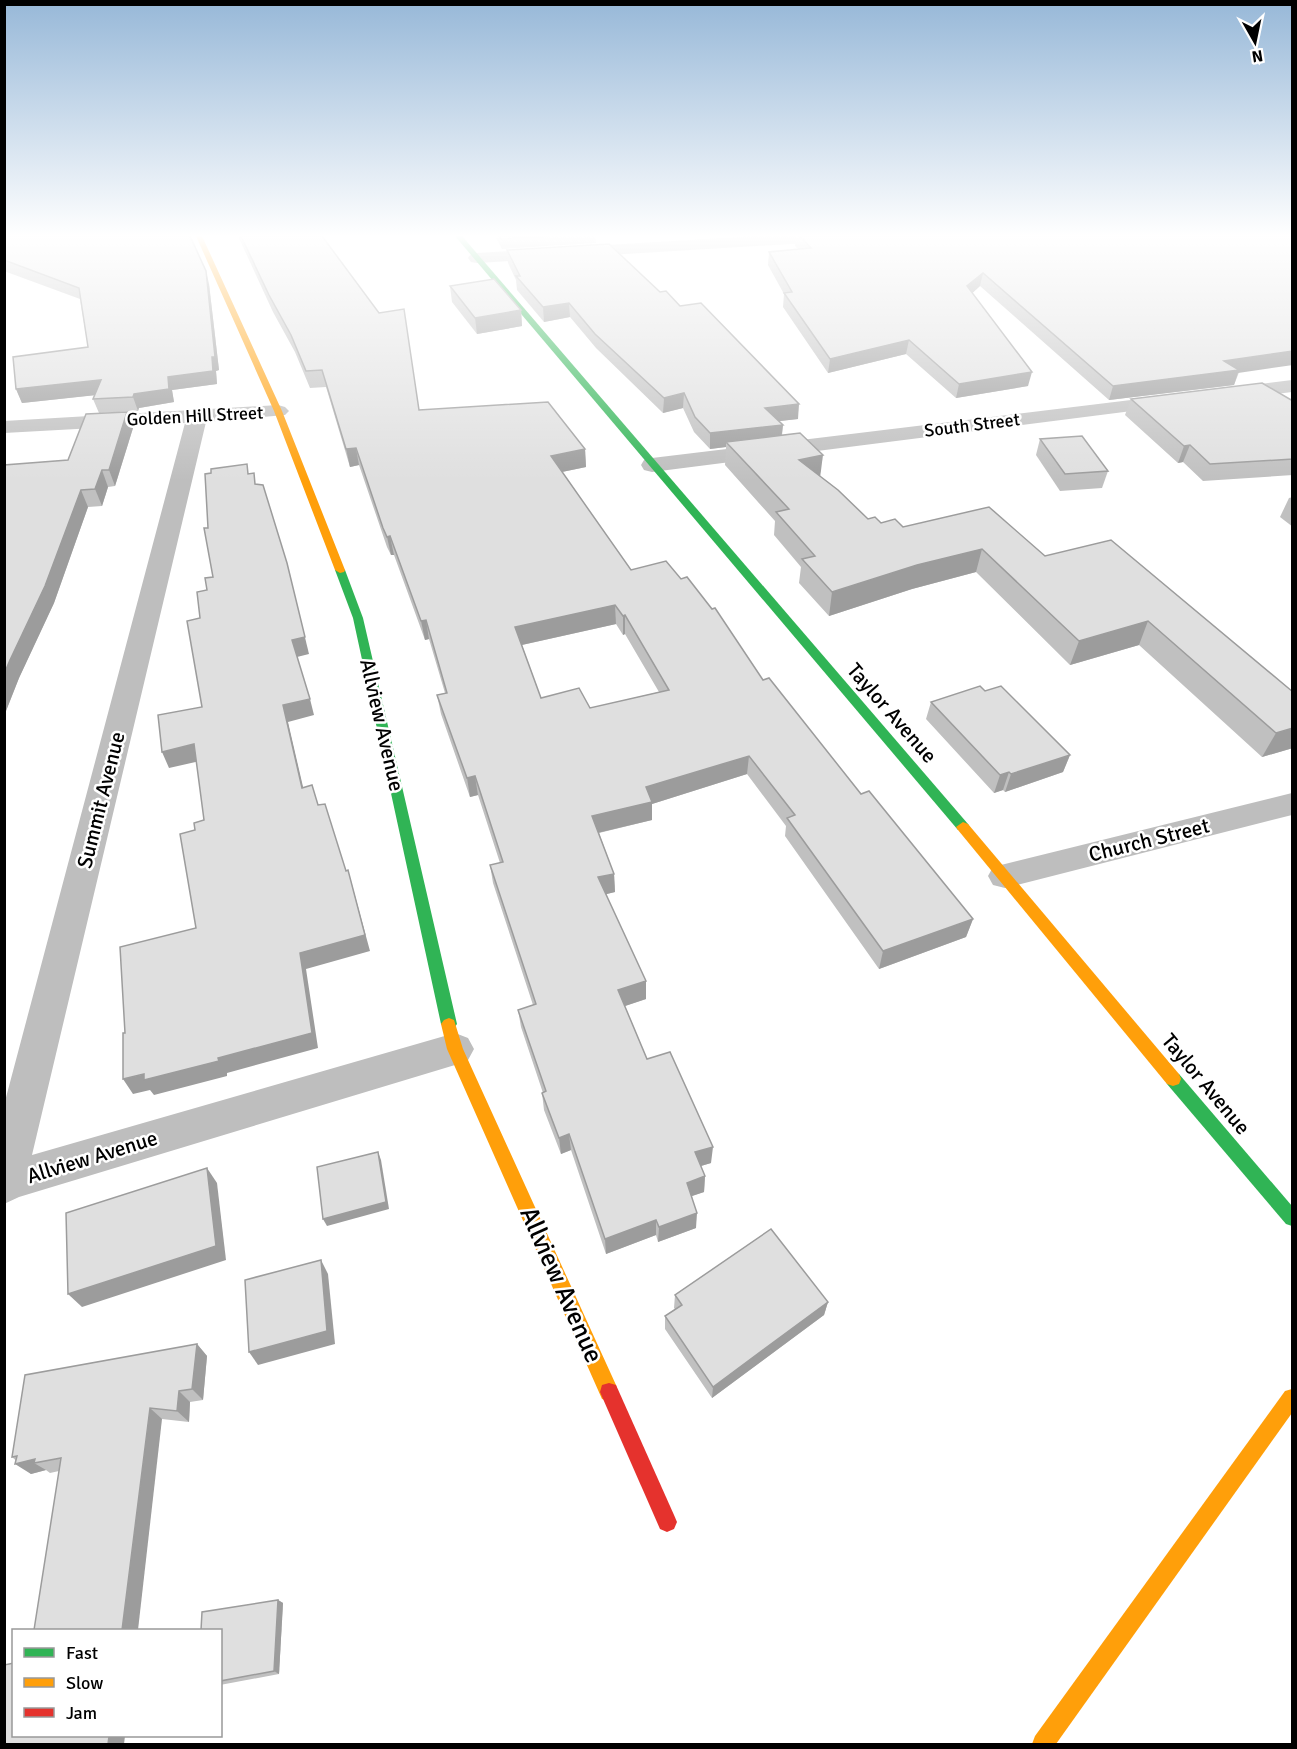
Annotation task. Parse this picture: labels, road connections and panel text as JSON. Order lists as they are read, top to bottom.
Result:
{
  "streets": {
    "main road": ["Taylor Avenue", "Allview Avenue"],
    "street": [
      "Golden Hill Street",
      "South Street",
      "Summit Avenue",
      "Church Street"
    ]
  },
  "crossings": [
    ["Golden Hill Street", "Allview Avenue"],
    ["Golden Hill Street", "Summit Avenue"],
    ["South Street", "Taylor Avenue"],
    ["Taylor Avenue", "Church Street"],
    ["Allview Avenue", "Summit Avenue"]
  ],
  "legend": ["Fast", "Slow", "Jam"],
  "north": "bottom"
}
